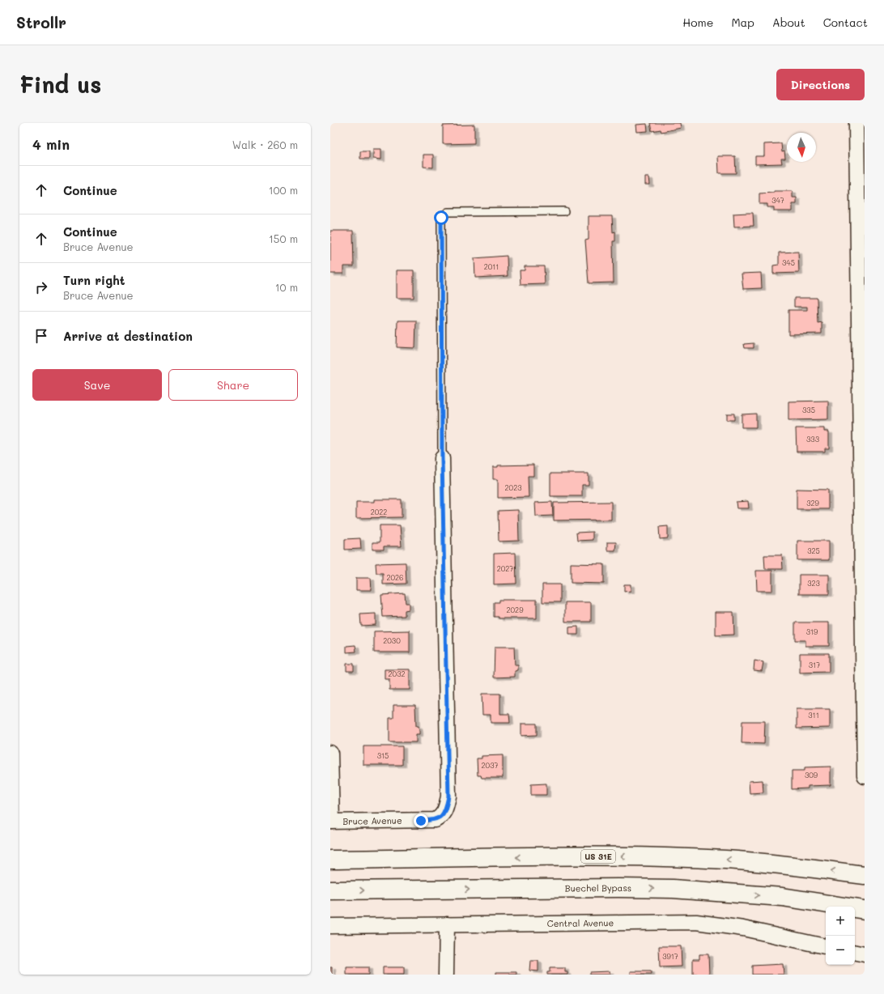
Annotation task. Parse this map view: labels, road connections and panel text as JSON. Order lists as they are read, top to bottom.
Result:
{
  "streets": {
    "main road": ["US 31E", "Buechel Bypass"],
    "street": ["Bruce Avenue", "Central Avenue"]
  },
  "house_numbers": [
    "347",
    "345",
    "2011",
    "335",
    "333",
    "2023",
    "329",
    "2022",
    "325",
    "2027",
    "2026",
    "323",
    "2029",
    "319",
    "2030",
    "317",
    "2032",
    "311",
    "315",
    "2037",
    "309",
    "3917"
  ],
  "north": "bottom",
  "page": {
    "header": "Strollr",
    "nav": [
      "Home",
      "Map",
      "About",
      "Contact"
    ],
    "buttons": [
      "Directions",
      ["Save", "Share"]
    ],
    "title": "Find us",
    "heading": ["4 min", "Walk · 260 m"],
    "list": [
      ["Continue", "100 m"],
      ["Continue", "Bruce Avenue", "150 m"],
      ["Turn right", "Bruce Avenue", "10 m"],
      "Arrive at destination"
    ],
    "map_buttons": ["+", "−"]
  }
}
